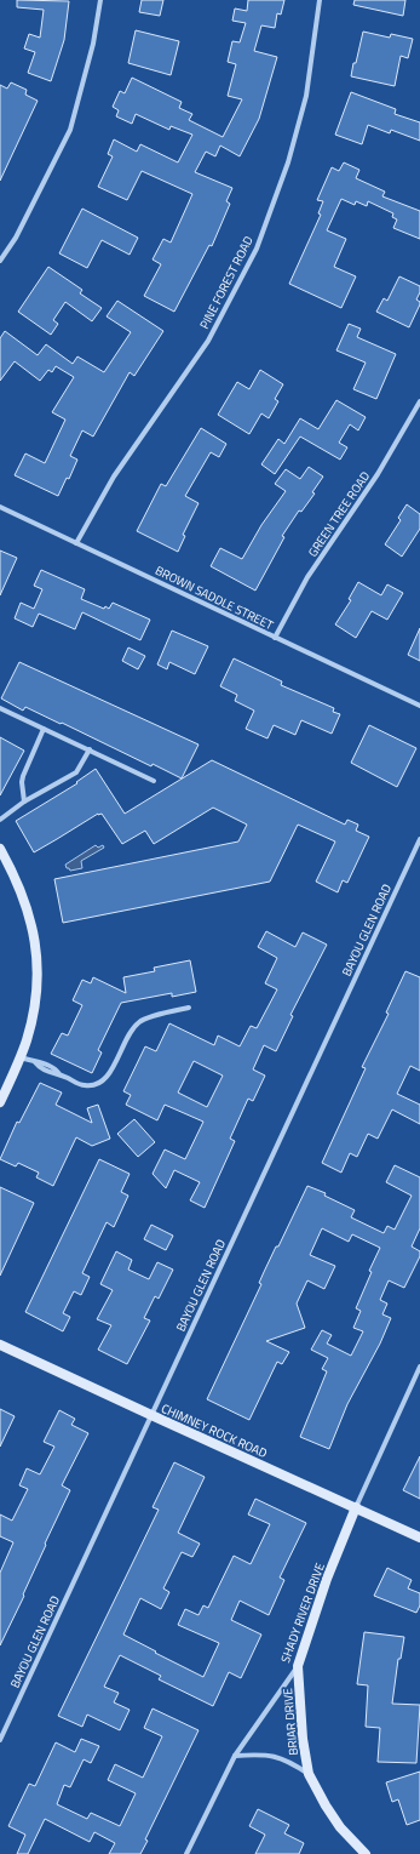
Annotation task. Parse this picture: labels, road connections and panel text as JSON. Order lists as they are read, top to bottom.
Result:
{
  "streets": {
    "street": [
      "PINE FOREST ROAD",
      "GREEN TREE ROAD",
      "BROWN SADDLE STREET",
      "BAYOU GLEN ROAD",
      "CHIMNEY ROCK ROAD",
      "SHADY RIVER DRIVE",
      "BRIAR DRIVE"
    ]
  },
  "crossings": [
    ["PINE FOREST ROAD", "BROWN SADDLE STREET"],
    ["GREEN TREE ROAD", "BROWN SADDLE STREET"],
    ["BAYOU GLEN ROAD", "CHIMNEY ROCK ROAD"],
    ["CHIMNEY ROCK ROAD", "SHADY RIVER DRIVE"],
    ["SHADY RIVER DRIVE", "BRIAR DRIVE"]
  ]
}
